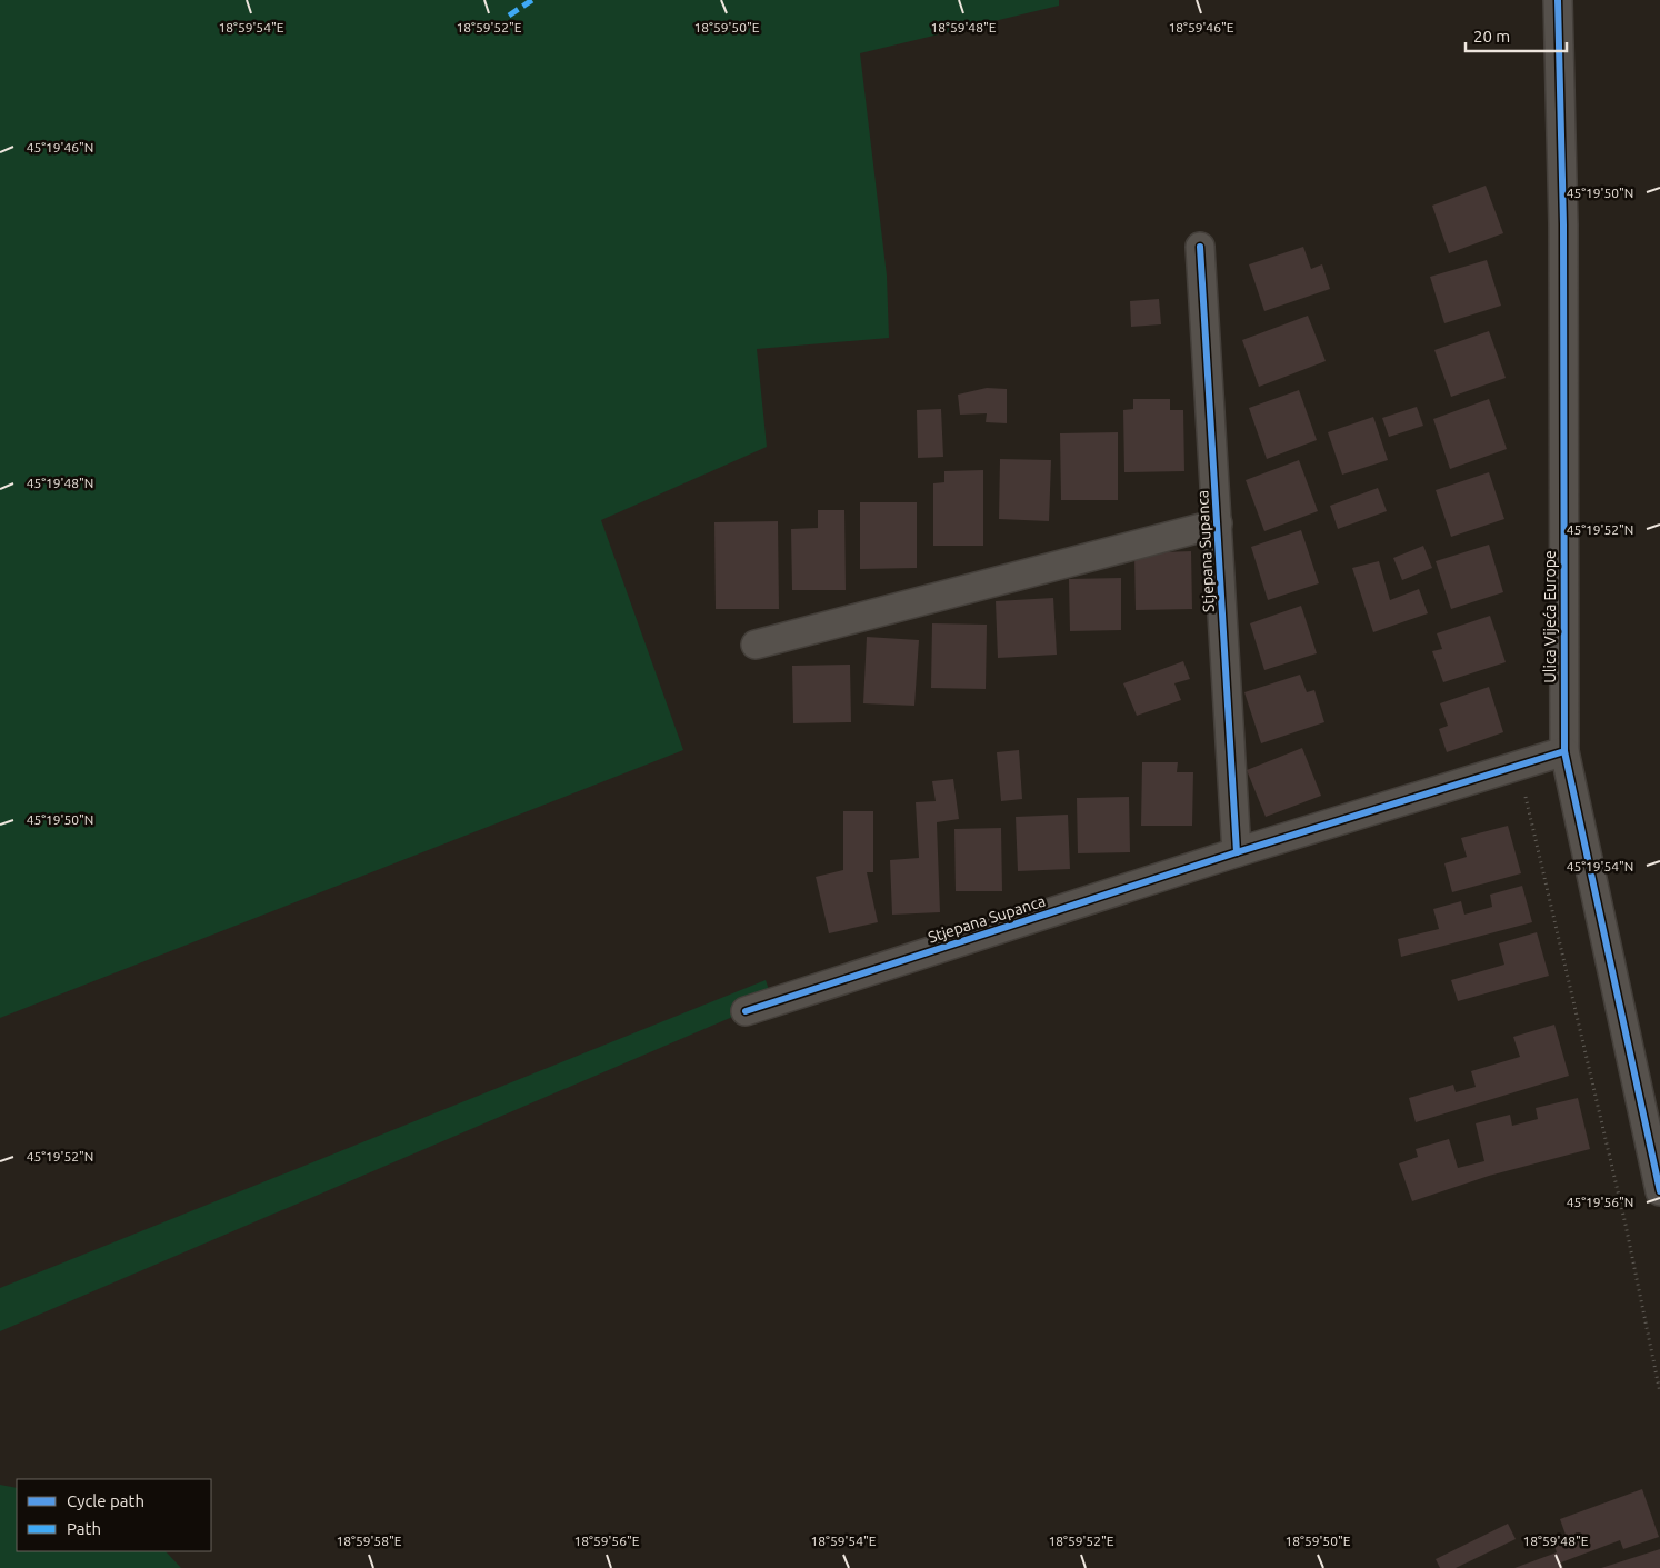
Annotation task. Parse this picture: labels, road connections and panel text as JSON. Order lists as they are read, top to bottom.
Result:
{
  "streets": {
    "street": ["Stjepana Supanca", "Ulica Vijeća Europe"]
  },
  "crossings": [
    ["Stjepana Supanca", "Ulica Vijeća Europe"]
  ],
  "legend": ["Cycle path", "Path"],
  "scale_bar": "20 m",
  "coordinates": [
    "18°59'54\"E",
    "18°59'52\"E",
    "18°59'50\"E",
    "18°59'48\"E",
    "18°59'46\"E",
    "45°19'46\"N",
    "45°19'50\"N",
    "45°19'48\"N",
    "45°19'52\"N",
    "45°19'54\"N",
    "45°19'56\"N",
    "18°59'58\"E",
    "18°59'56\"E"
  ]
}
